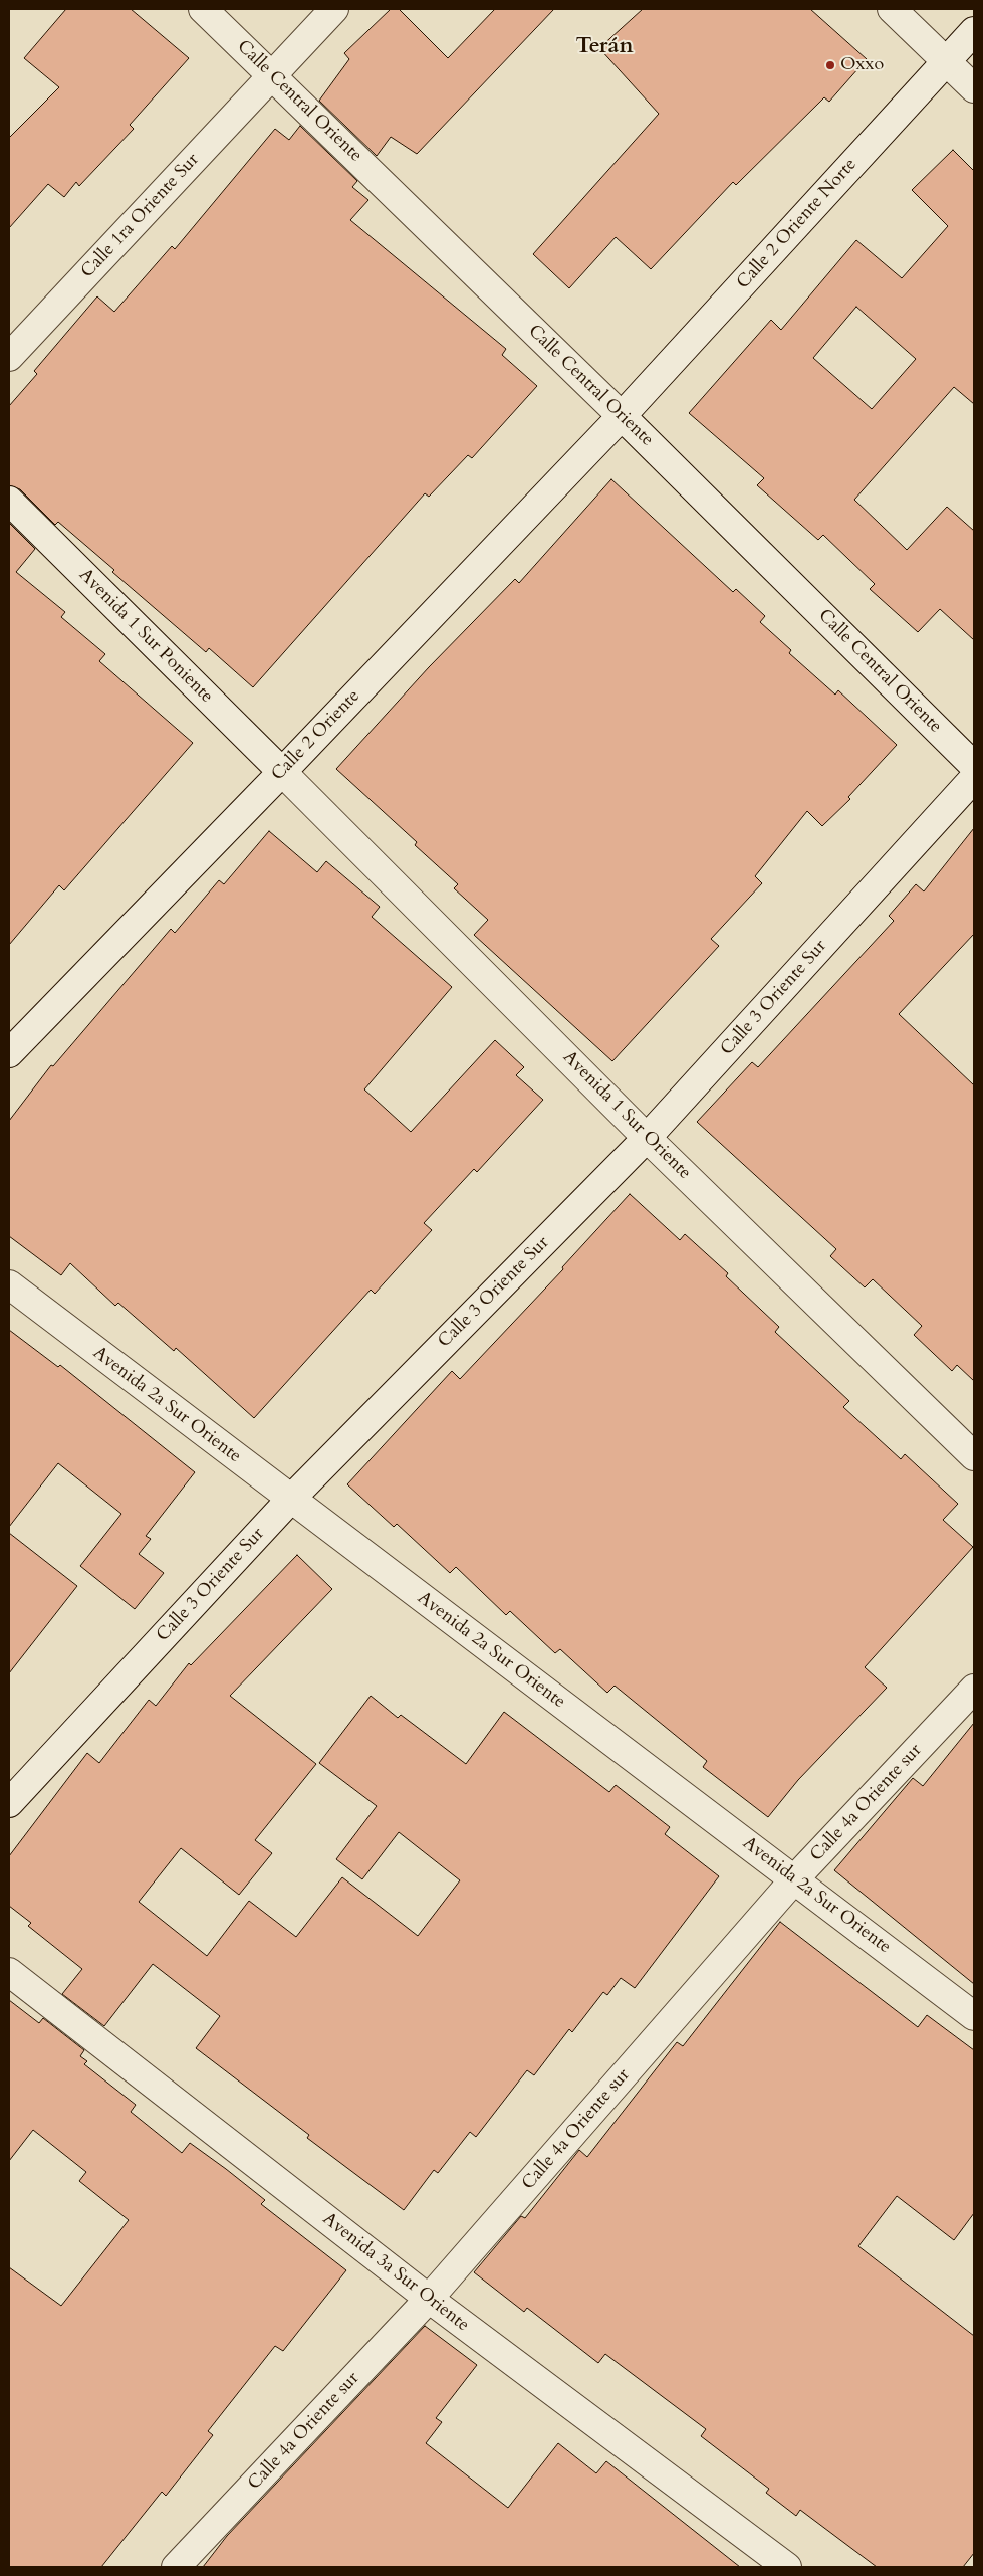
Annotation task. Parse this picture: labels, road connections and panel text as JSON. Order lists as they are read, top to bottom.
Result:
{
  "streets": {
    "street": [
      "Calle Central Oriente",
      "Calle 1ra Oriente Sur",
      "Calle 2 Oriente Norte",
      "Avenida 1 Sur Poniente",
      "Calle 2 Oriente",
      "Calle 3 Oriente Sur",
      "Avenida 1 Sur Oriente",
      "Avenida 2a Sur Oriente",
      "Calle 4a Oriente sur",
      "Avenida 3a Sur Oriente"
    ]
  },
  "crossings": [
    ["Calle Central Oriente", "Calle 1ra Oriente Sur"],
    ["Calle Central Oriente", "Calle 2 Oriente Norte"],
    ["Calle Central Oriente", "Calle 2 Oriente"],
    ["Calle 2 Oriente Norte", "Calle 2 Oriente"],
    ["Avenida 1 Sur Poniente", "Calle 2 Oriente"],
    ["Avenida 1 Sur Poniente", "Avenida 1 Sur Oriente"],
    ["Calle 2 Oriente", "Avenida 1 Sur Oriente"],
    ["Calle 3 Oriente Sur", "Avenida 1 Sur Oriente"],
    ["Calle 3 Oriente Sur", "Avenida 2a Sur Oriente"],
    ["Avenida 2a Sur Oriente", "Calle 4a Oriente sur"],
    ["Calle 4a Oriente sur", "Avenida 3a Sur Oriente"]
  ],
  "districts": ["Terán"],
  "places": ["Oxxo"]
}
